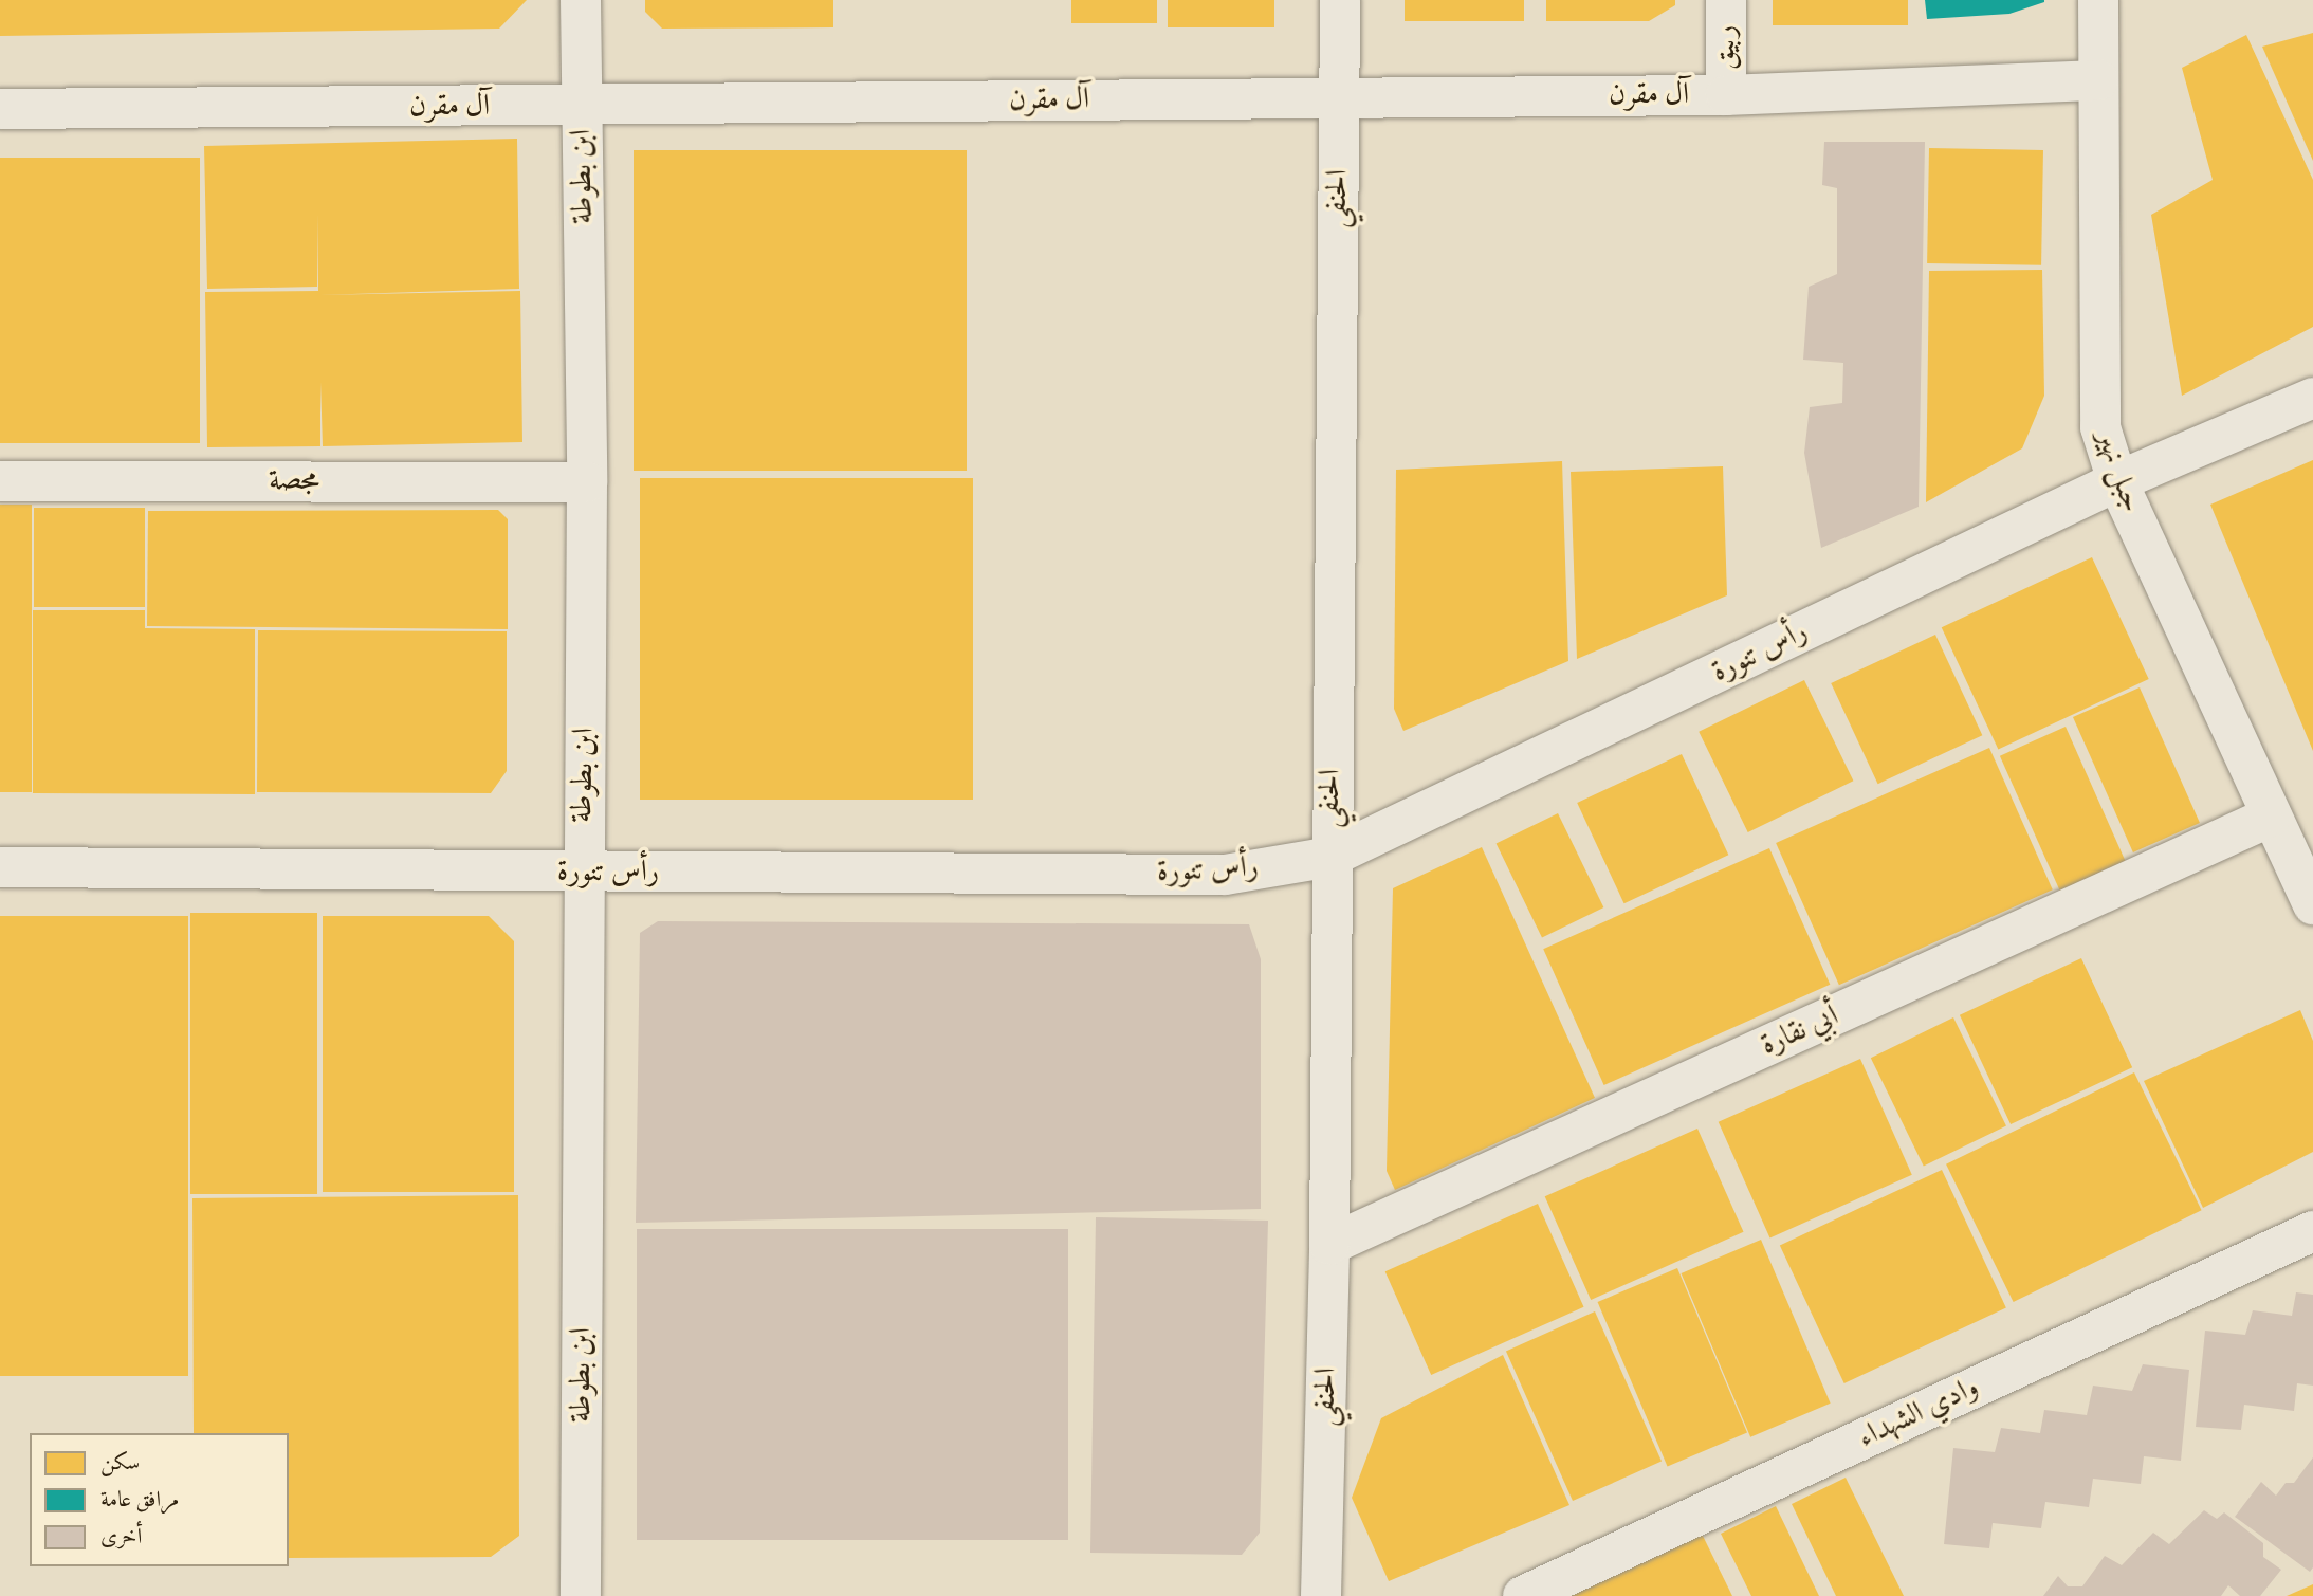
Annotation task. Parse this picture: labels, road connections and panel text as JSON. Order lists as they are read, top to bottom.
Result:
{
  "streets": {
    "street": [
      "ربيق",
      "آل مقرن",
      "ابن بطوطة",
      "الحنفي",
      "جبل نهير",
      "مجصة",
      "رأس تنورة",
      "أبي نقارة",
      "وادي الشهداء"
    ]
  },
  "crossings": [
    ["ربيق", "آل مقرن"],
    ["آل مقرن", "ابن بطوطة"],
    ["آل مقرن", "الحنفي"],
    ["آل مقرن", "جبل نهير"],
    ["ابن بطوطة", "مجصة"],
    ["ابن بطوطة", "رأس تنورة"],
    ["الحنفي", "رأس تنورة"],
    ["الحنفي", "أبي نقارة"],
    ["جبل نهير", "رأس تنورة"],
    ["جبل نهير", "أبي نقارة"]
  ],
  "legend": ["سكن", "مرافق عامة", "أخرى"]
}
